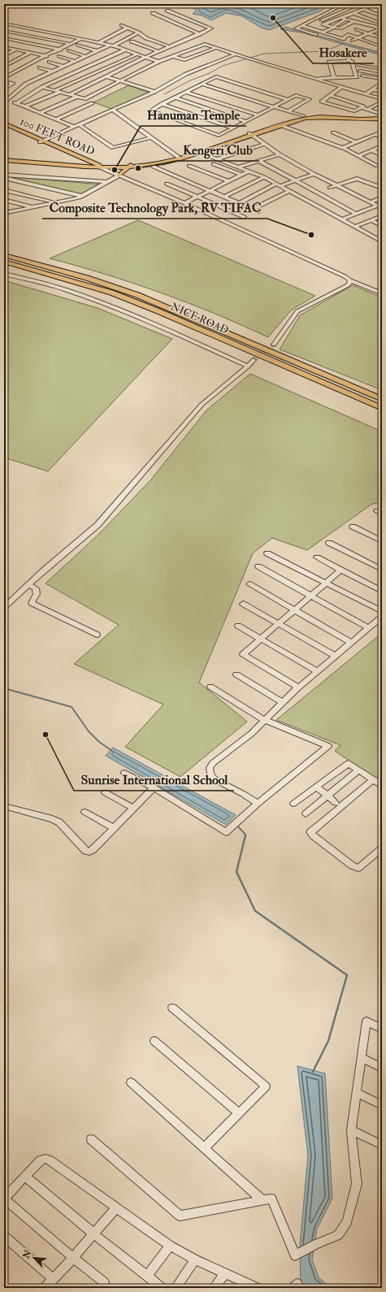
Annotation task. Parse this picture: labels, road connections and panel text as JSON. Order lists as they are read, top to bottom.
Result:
{
  "streets": {
    "highway": ["NICE ROAD"],
    "main road": ["100 FEET ROAD"]
  },
  "places": [
    "Hosakere",
    "Kengeri Club",
    "Hanuman Temple",
    "Composite Technology Park, RV TIFAC",
    "Sunrise International School"
  ],
  "north": "top left"
}
